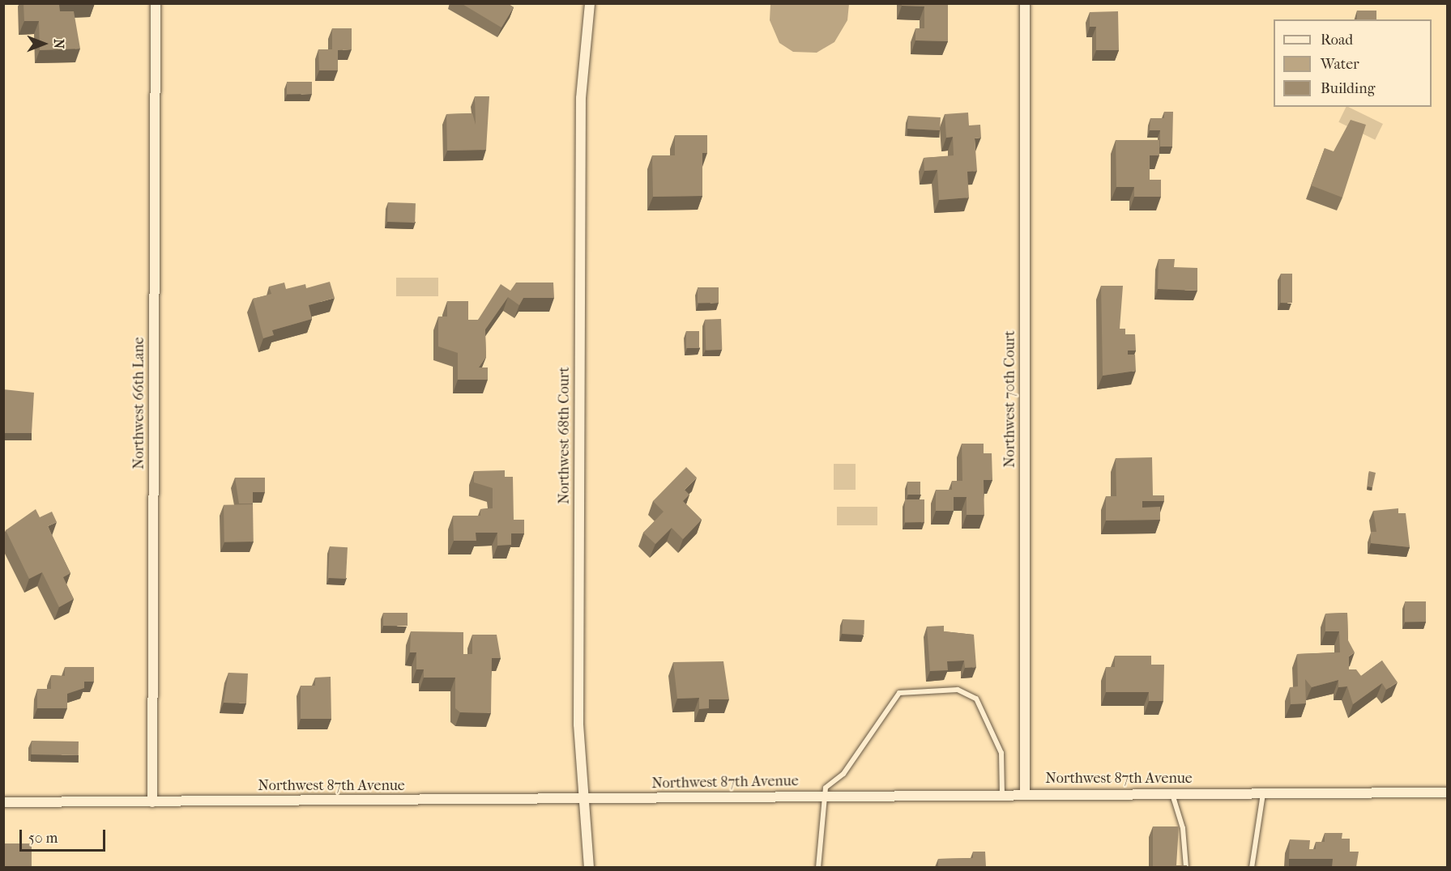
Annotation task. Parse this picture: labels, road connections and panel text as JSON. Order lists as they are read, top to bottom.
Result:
{
  "streets": {
    "street": [
      "Northwest 70th Court",
      "Northwest 66th Lane",
      "Northwest 68th Court",
      "Northwest 87th Avenue"
    ]
  },
  "crossings": [
    ["Northwest 70th Court", "Northwest 87th Avenue"],
    ["Northwest 66th Lane", "Northwest 87th Avenue"],
    ["Northwest 68th Court", "Northwest 87th Avenue"]
  ],
  "legend": ["Road", "Water", "Building"],
  "scale_bar": "50 m",
  "north": "right"
}
